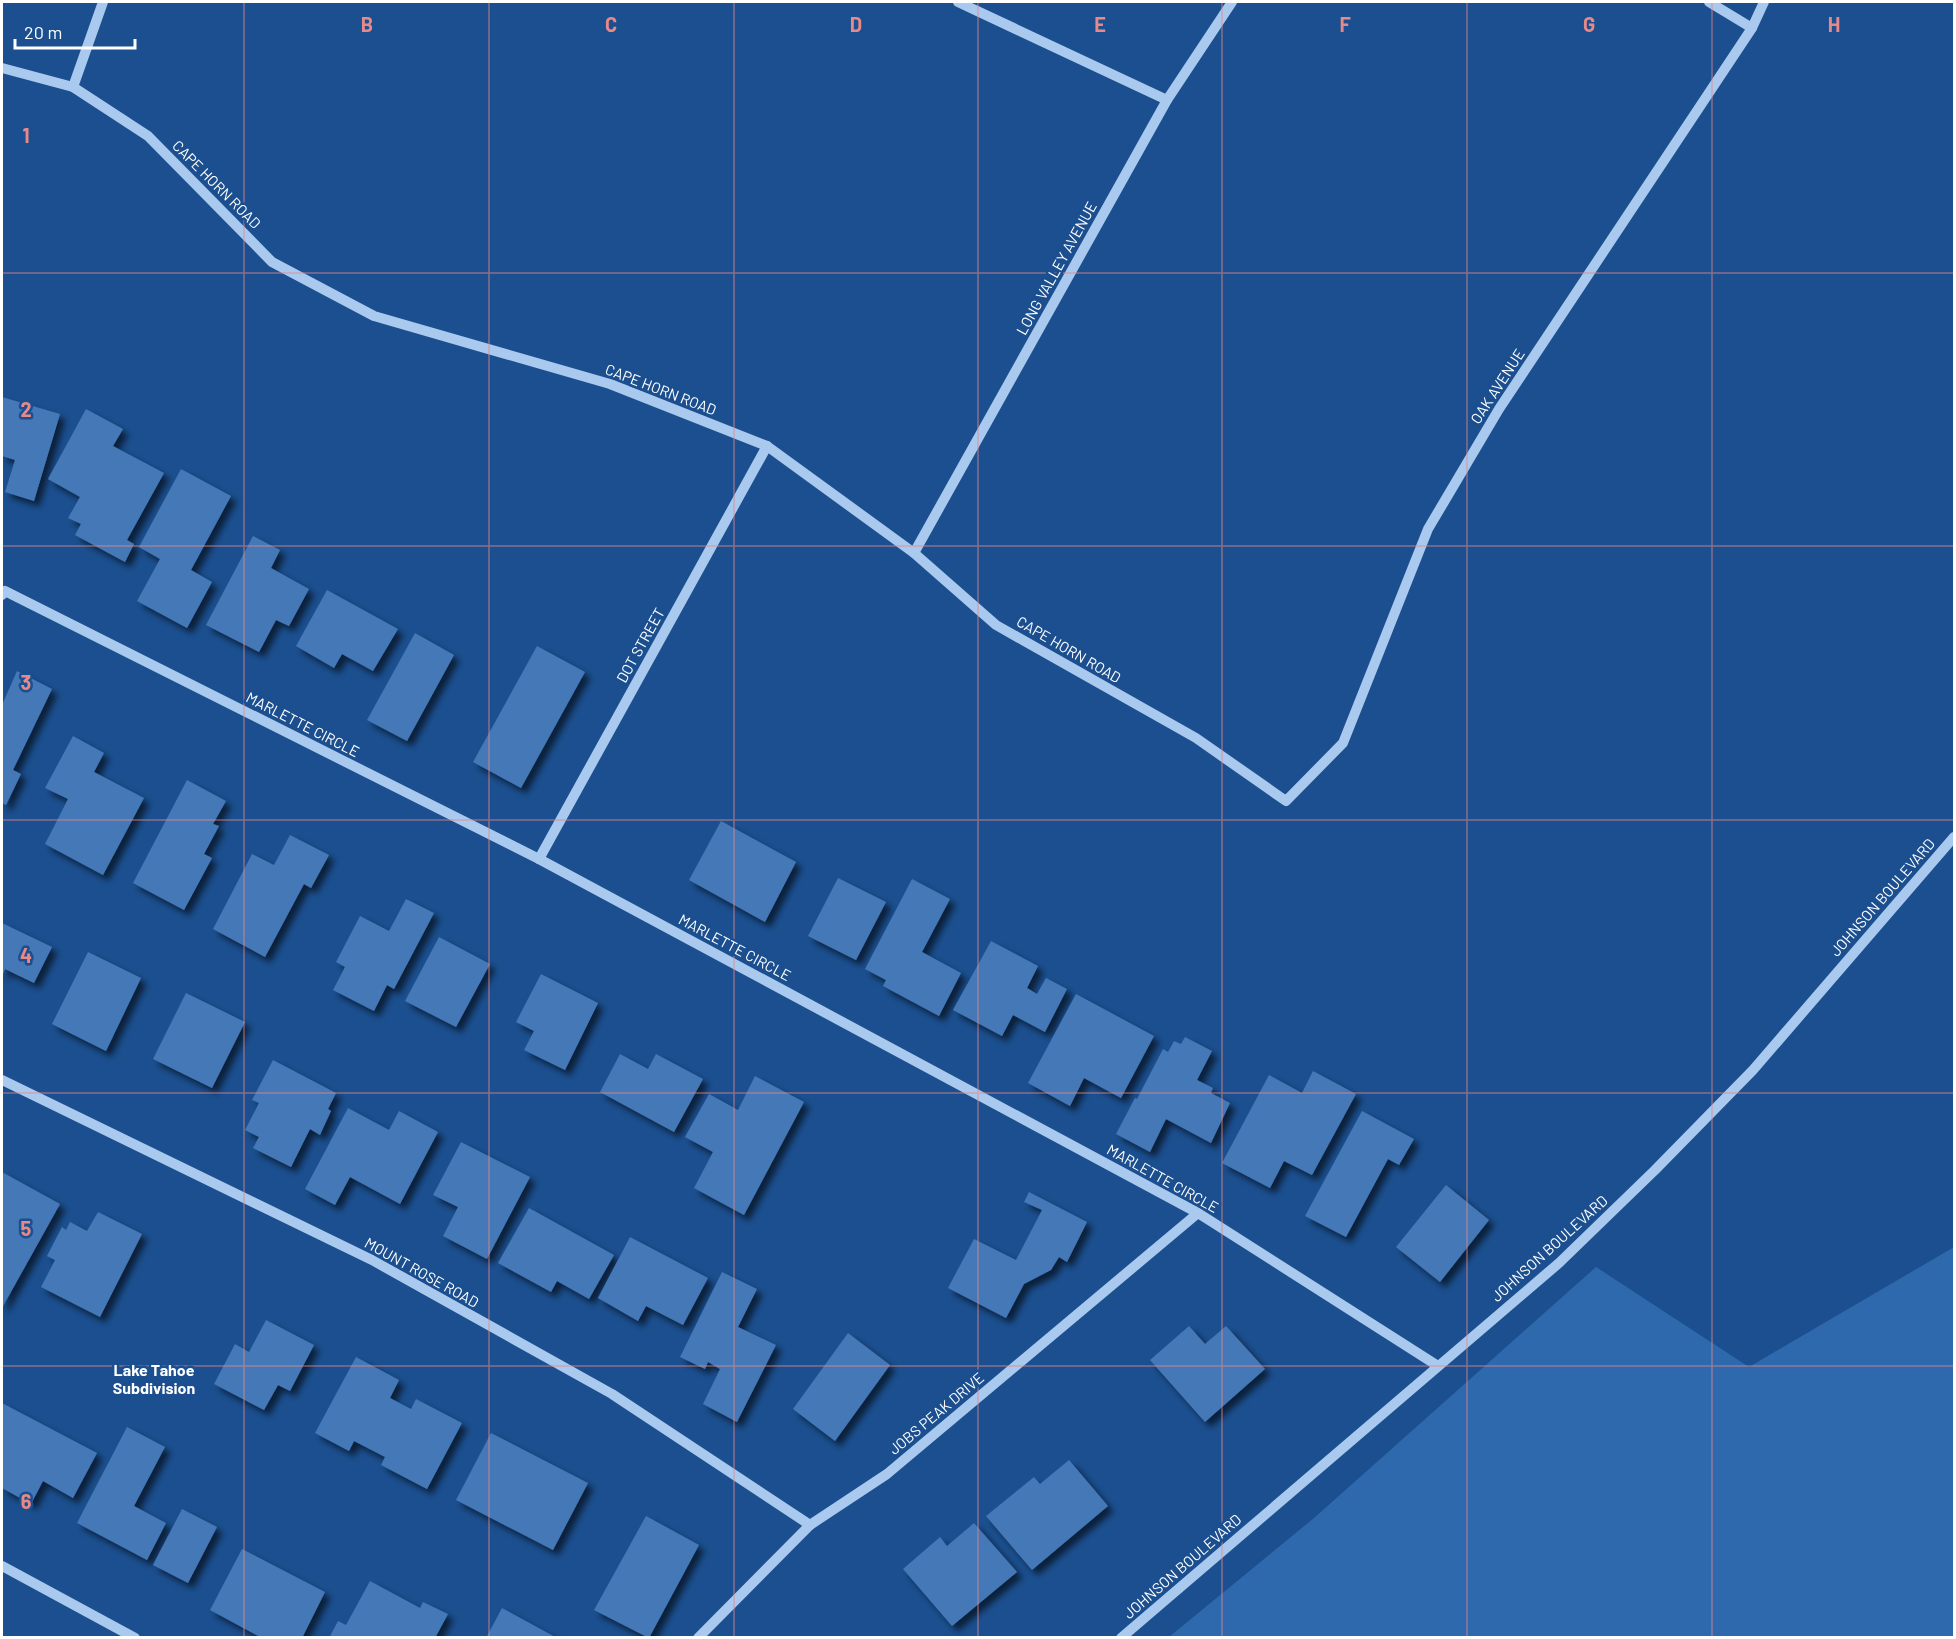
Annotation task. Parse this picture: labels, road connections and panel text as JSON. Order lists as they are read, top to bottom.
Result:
{
  "streets": {
    "street": [
      "CAPE HORN ROAD",
      "LONG VALLEY AVENUE",
      "OAK AVENUE",
      "DOT STREET",
      "MARLETTE CIRCLE",
      "JOHNSON BOULEVARD",
      "MOUNT ROSE ROAD",
      "JOBS PEAK DRIVE"
    ]
  },
  "crossings": [
    ["CAPE HORN ROAD", "LONG VALLEY AVENUE"],
    ["CAPE HORN ROAD", "OAK AVENUE"],
    ["CAPE HORN ROAD", "DOT STREET"],
    ["DOT STREET", "MARLETTE CIRCLE"],
    ["MARLETTE CIRCLE", "JOHNSON BOULEVARD"],
    ["MARLETTE CIRCLE", "JOBS PEAK DRIVE"],
    ["MOUNT ROSE ROAD", "JOBS PEAK DRIVE"]
  ],
  "districts": ["Lake Tahoe Subdivision"],
  "scale_bar": "20 m",
  "grid": {
    "columns": [
      "B",
      "C",
      "D",
      "E",
      "F",
      "G",
      "H"
    ],
    "rows": [
      "1",
      "2",
      "3",
      "4",
      "5",
      "6"
    ]
  }
}
